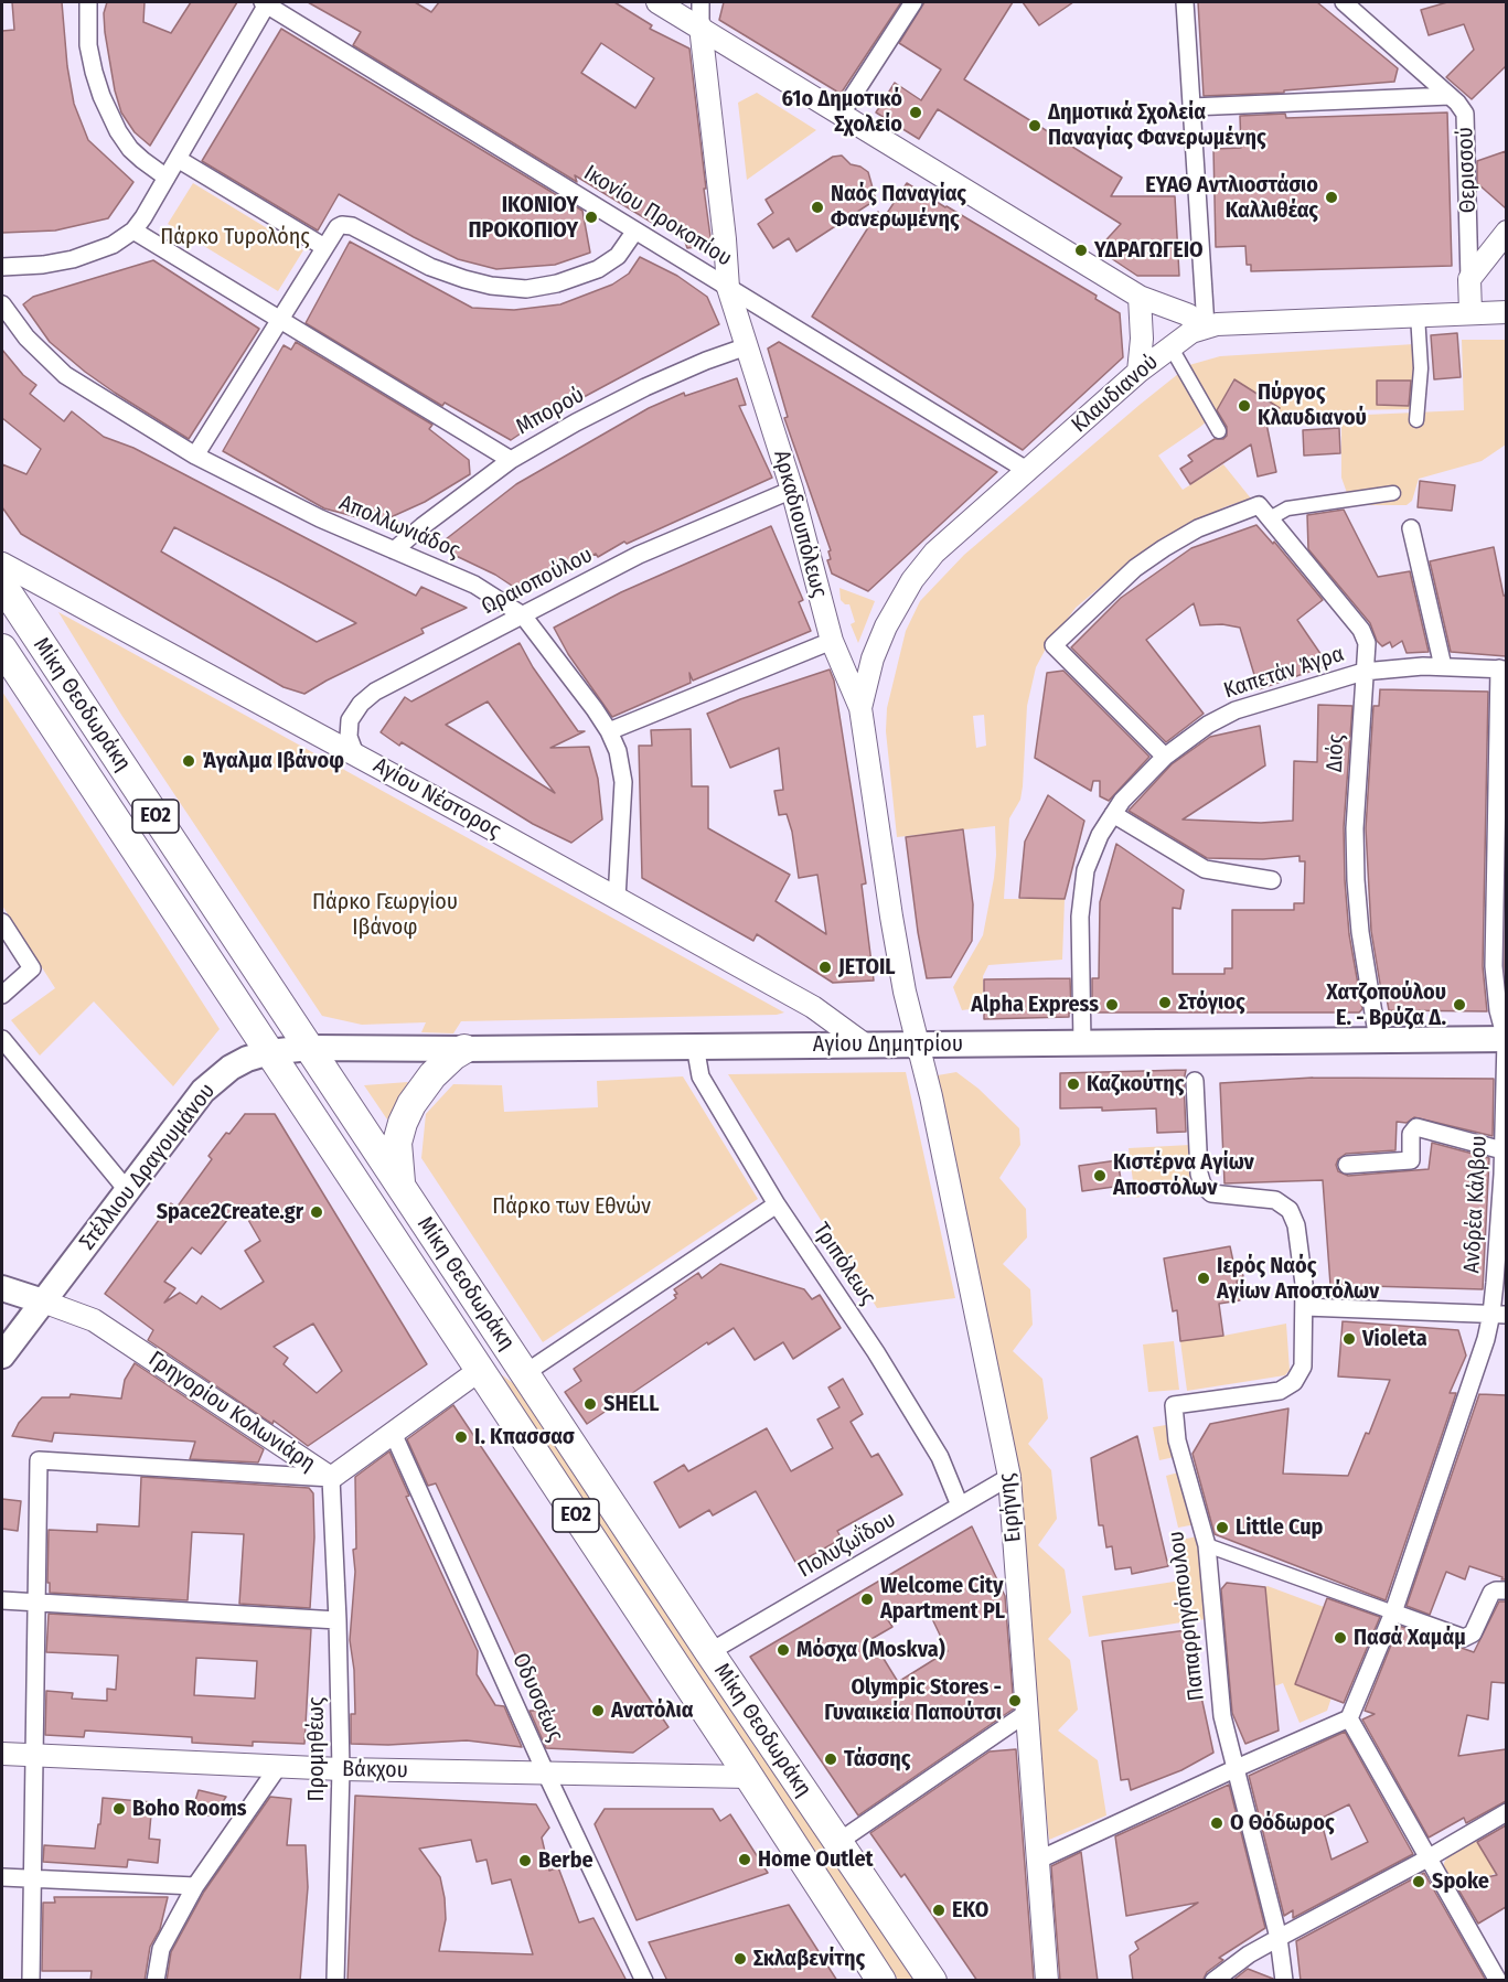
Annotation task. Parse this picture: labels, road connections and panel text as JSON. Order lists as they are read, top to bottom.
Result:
{
  "streets": {
    "highway": ["Μίκη Θεοδωράκη", "ΕΟ2"],
    "main road": ["Αγίου Δημητρίου", "Στέλλιου Δραγουμάνου", "Γρηγορίου Κολωνιάρη"],
    "street": [
      "Θερισσού",
      "Ικονίου Προκοπίου",
      "Κλαυδιανού",
      "Μπορού",
      "Αρκαδιουπόλεως",
      "Απολλωνιάδος",
      "Ωραιοπούλου",
      "Καπετάν Άγρα",
      "Διός",
      "Αγίου Νέστορος",
      "Ανδρέα Κάλβου",
      "Τριπόλεως",
      "Ειρήνης",
      "Πολυζωΐδου",
      "Παπαρρηγόπουλου",
      "Οδυσσέως",
      "Προμηθέως",
      "Βάκχου"
    ]
  },
  "crossings": [
    ["Θερισσού", "Κλαυδιανού"],
    ["Ικονίου Προκοπίου", "Κλαυδιανού"],
    ["Ικονίου Προκοπίου", "Αρκαδιουπόλεως"],
    ["Κλαυδιανού", "Αρκαδιουπόλεως"],
    ["Μπορού", "Αρκαδιουπόλεως"],
    ["Μπορού", "Απολλωνιάδος"],
    ["Αρκαδιουπόλεως", "Ωραιοπούλου"],
    ["Αρκαδιουπόλεως", "Αγίου Δημητρίου"],
    ["Αρκαδιουπόλεως", "Ειρήνης"],
    ["Απολλωνιάδος", "Ωραιοπούλου"],
    ["Απολλωνιάδος", "Αγίου Νέστορος"],
    ["Ωραιοπούλου", "Αγίου Νέστορος"],
    ["Καπετάν Άγρα", "Διός"],
    ["Καπετάν Άγρα", "Αγίου Δημητρίου"],
    ["Καπετάν Άγρα", "Ανδρέα Κάλβου"],
    ["Μίκη Θεοδωράκη", "Αγίου Δημητρίου"],
    ["Μίκη Θεοδωράκη", "Στέλλιου Δραγουμάνου"],
    ["Μίκη Θεοδωράκη", "Γρηγορίου Κολωνιάρη"],
    ["Μίκη Θεοδωράκη", "Πολυζωΐδου"],
    ["Μίκη Θεοδωράκη", "Βάκχου"],
    ["Διός", "Αγίου Δημητρίου"],
    ["Αγίου Νέστορος", "Αγίου Δημητρίου"],
    ["Αγίου Δημητρίου", "Στέλλιου Δραγουμάνου"],
    ["Αγίου Δημητρίου", "Ανδρέα Κάλβου"],
    ["Αγίου Δημητρίου", "Τριπόλεως"],
    ["Αγίου Δημητρίου", "Ειρήνης"],
    ["Στέλλιου Δραγουμάνου", "Γρηγορίου Κολωνιάρη"],
    ["Τριπόλεως", "Πολυζωΐδου"],
    ["Γρηγορίου Κολωνιάρη", "Οδυσσέως"],
    ["Γρηγορίου Κολωνιάρη", "Προμηθέως"],
    ["Ειρήνης", "Πολυζωΐδου"],
    ["Οδυσσέως", "Βάκχου"],
    ["Προμηθέως", "Βάκχου"]
  ],
  "parks": ["Πάρκο Τυρολόης", "Πάρκο Γεωργίου Ιβάνοφ", "Πάρκο των Εθνών"],
  "places": [
    "61ο Δημοτικό Σχολείο",
    "Δημοτικά Σχολεία Παναγίας Φανερωμένης",
    "ΕΥΑΘ Αντλιοστάσιο Καλλιθέας",
    "Ναός Παναγίας Φανερωμένης",
    "ΙΚΟΝΙΟΥ ΠΡΟΚΟΠΙΟΥ",
    "ΥΔΡΑΓΩΓΕΙΟ",
    "Πύργος Κλαυδιανού",
    "Άγαλμα Ιβάνοφ",
    "JETOIL",
    "Στόγιος",
    "Alpha Express",
    "Χατζοπούλου Ε. - Βρύζα Δ.",
    "Καζκούτης",
    "Κιστέρνα Αγίων Αποστόλων",
    "Space2Create.gr",
    "Ιερός Ναός Αγίων Αποστόλων",
    "Violeta",
    "SHELL",
    "Ι. Κπασσασ",
    "Little Cup",
    "Welcome City Apartment PL",
    "Πασά Χαμάμ",
    "Μόσχα (Moskva)",
    "Olympic Stores - Γυναικεία Παπούτσι",
    "Ανατόλια",
    "Τάσσης",
    "Boho Rooms",
    "Ο Θόδωρος",
    "Home Outlet",
    "Berbe",
    "Spoke",
    "EKO",
    "Σκλαβενίτης"
  ]
}
